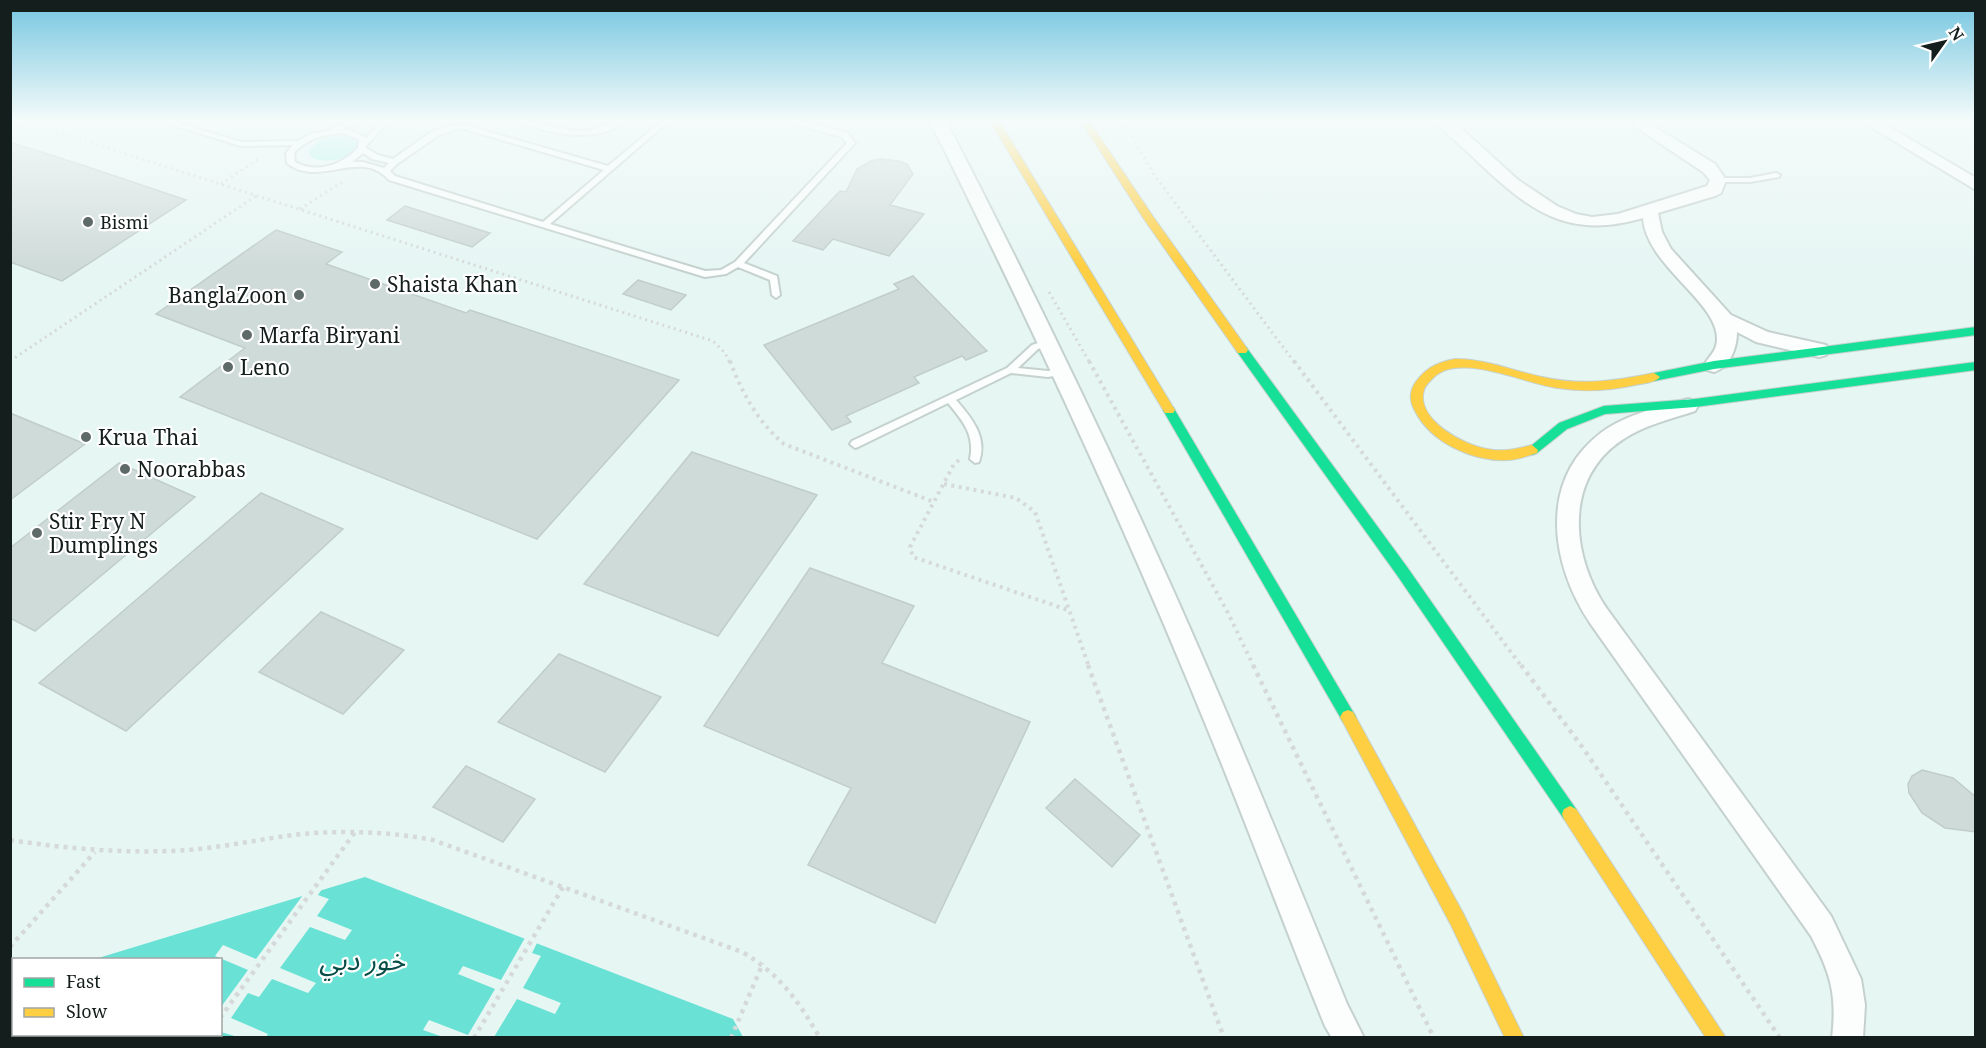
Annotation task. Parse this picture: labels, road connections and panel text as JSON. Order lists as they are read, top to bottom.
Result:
{
  "water": ["خور دبي"],
  "places": [
    "Bismi",
    "Shaista Khan",
    "BanglaZoon",
    "Marfa Biryani",
    "Leno",
    "Krua Thai",
    "Noorabbas",
    "Stir Fry N Dumplings"
  ],
  "legend": ["Fast", "Slow"],
  "north": "top right"
}
